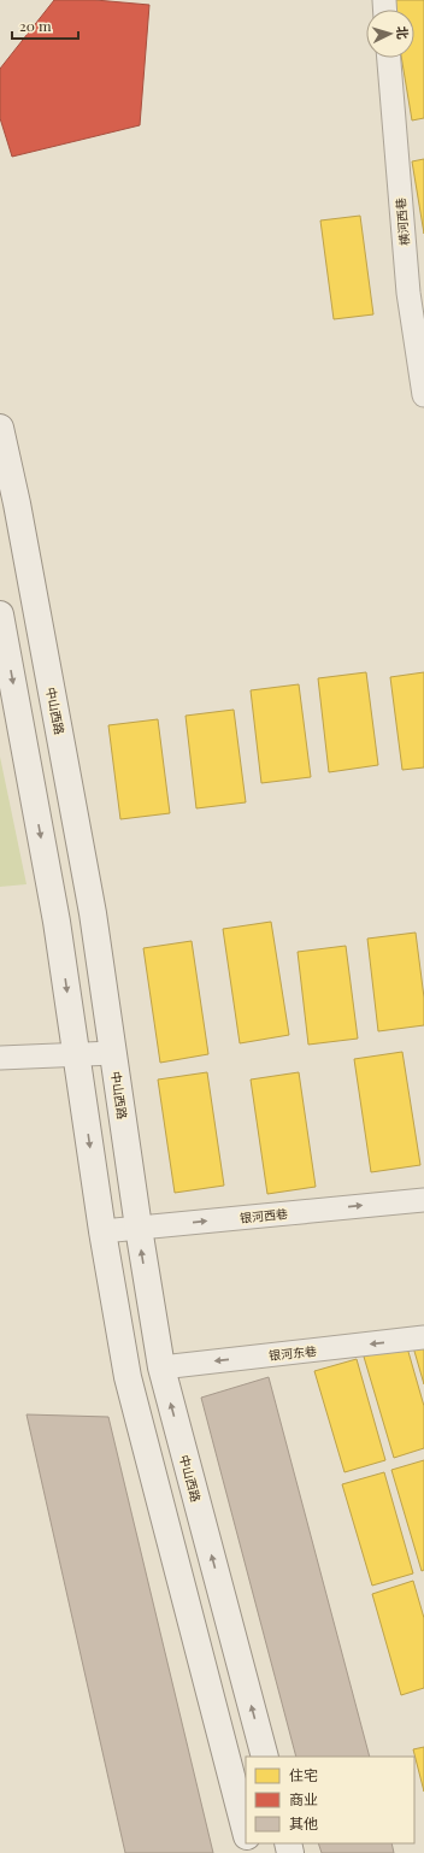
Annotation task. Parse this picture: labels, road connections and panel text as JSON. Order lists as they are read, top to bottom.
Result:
{
  "streets": {
    "main road": ["中山西路"],
    "street": ["横河西巷", "银河西巷", "银河东巷"]
  },
  "crossings": [
    ["中山西路", "银河西巷"],
    ["中山西路", "银河东巷"]
  ],
  "one_way": ["银河西巷", "银河东巷"],
  "legend": ["住宅", "商业", "其他"],
  "scale_bar": "20 m",
  "north": "right"
}
